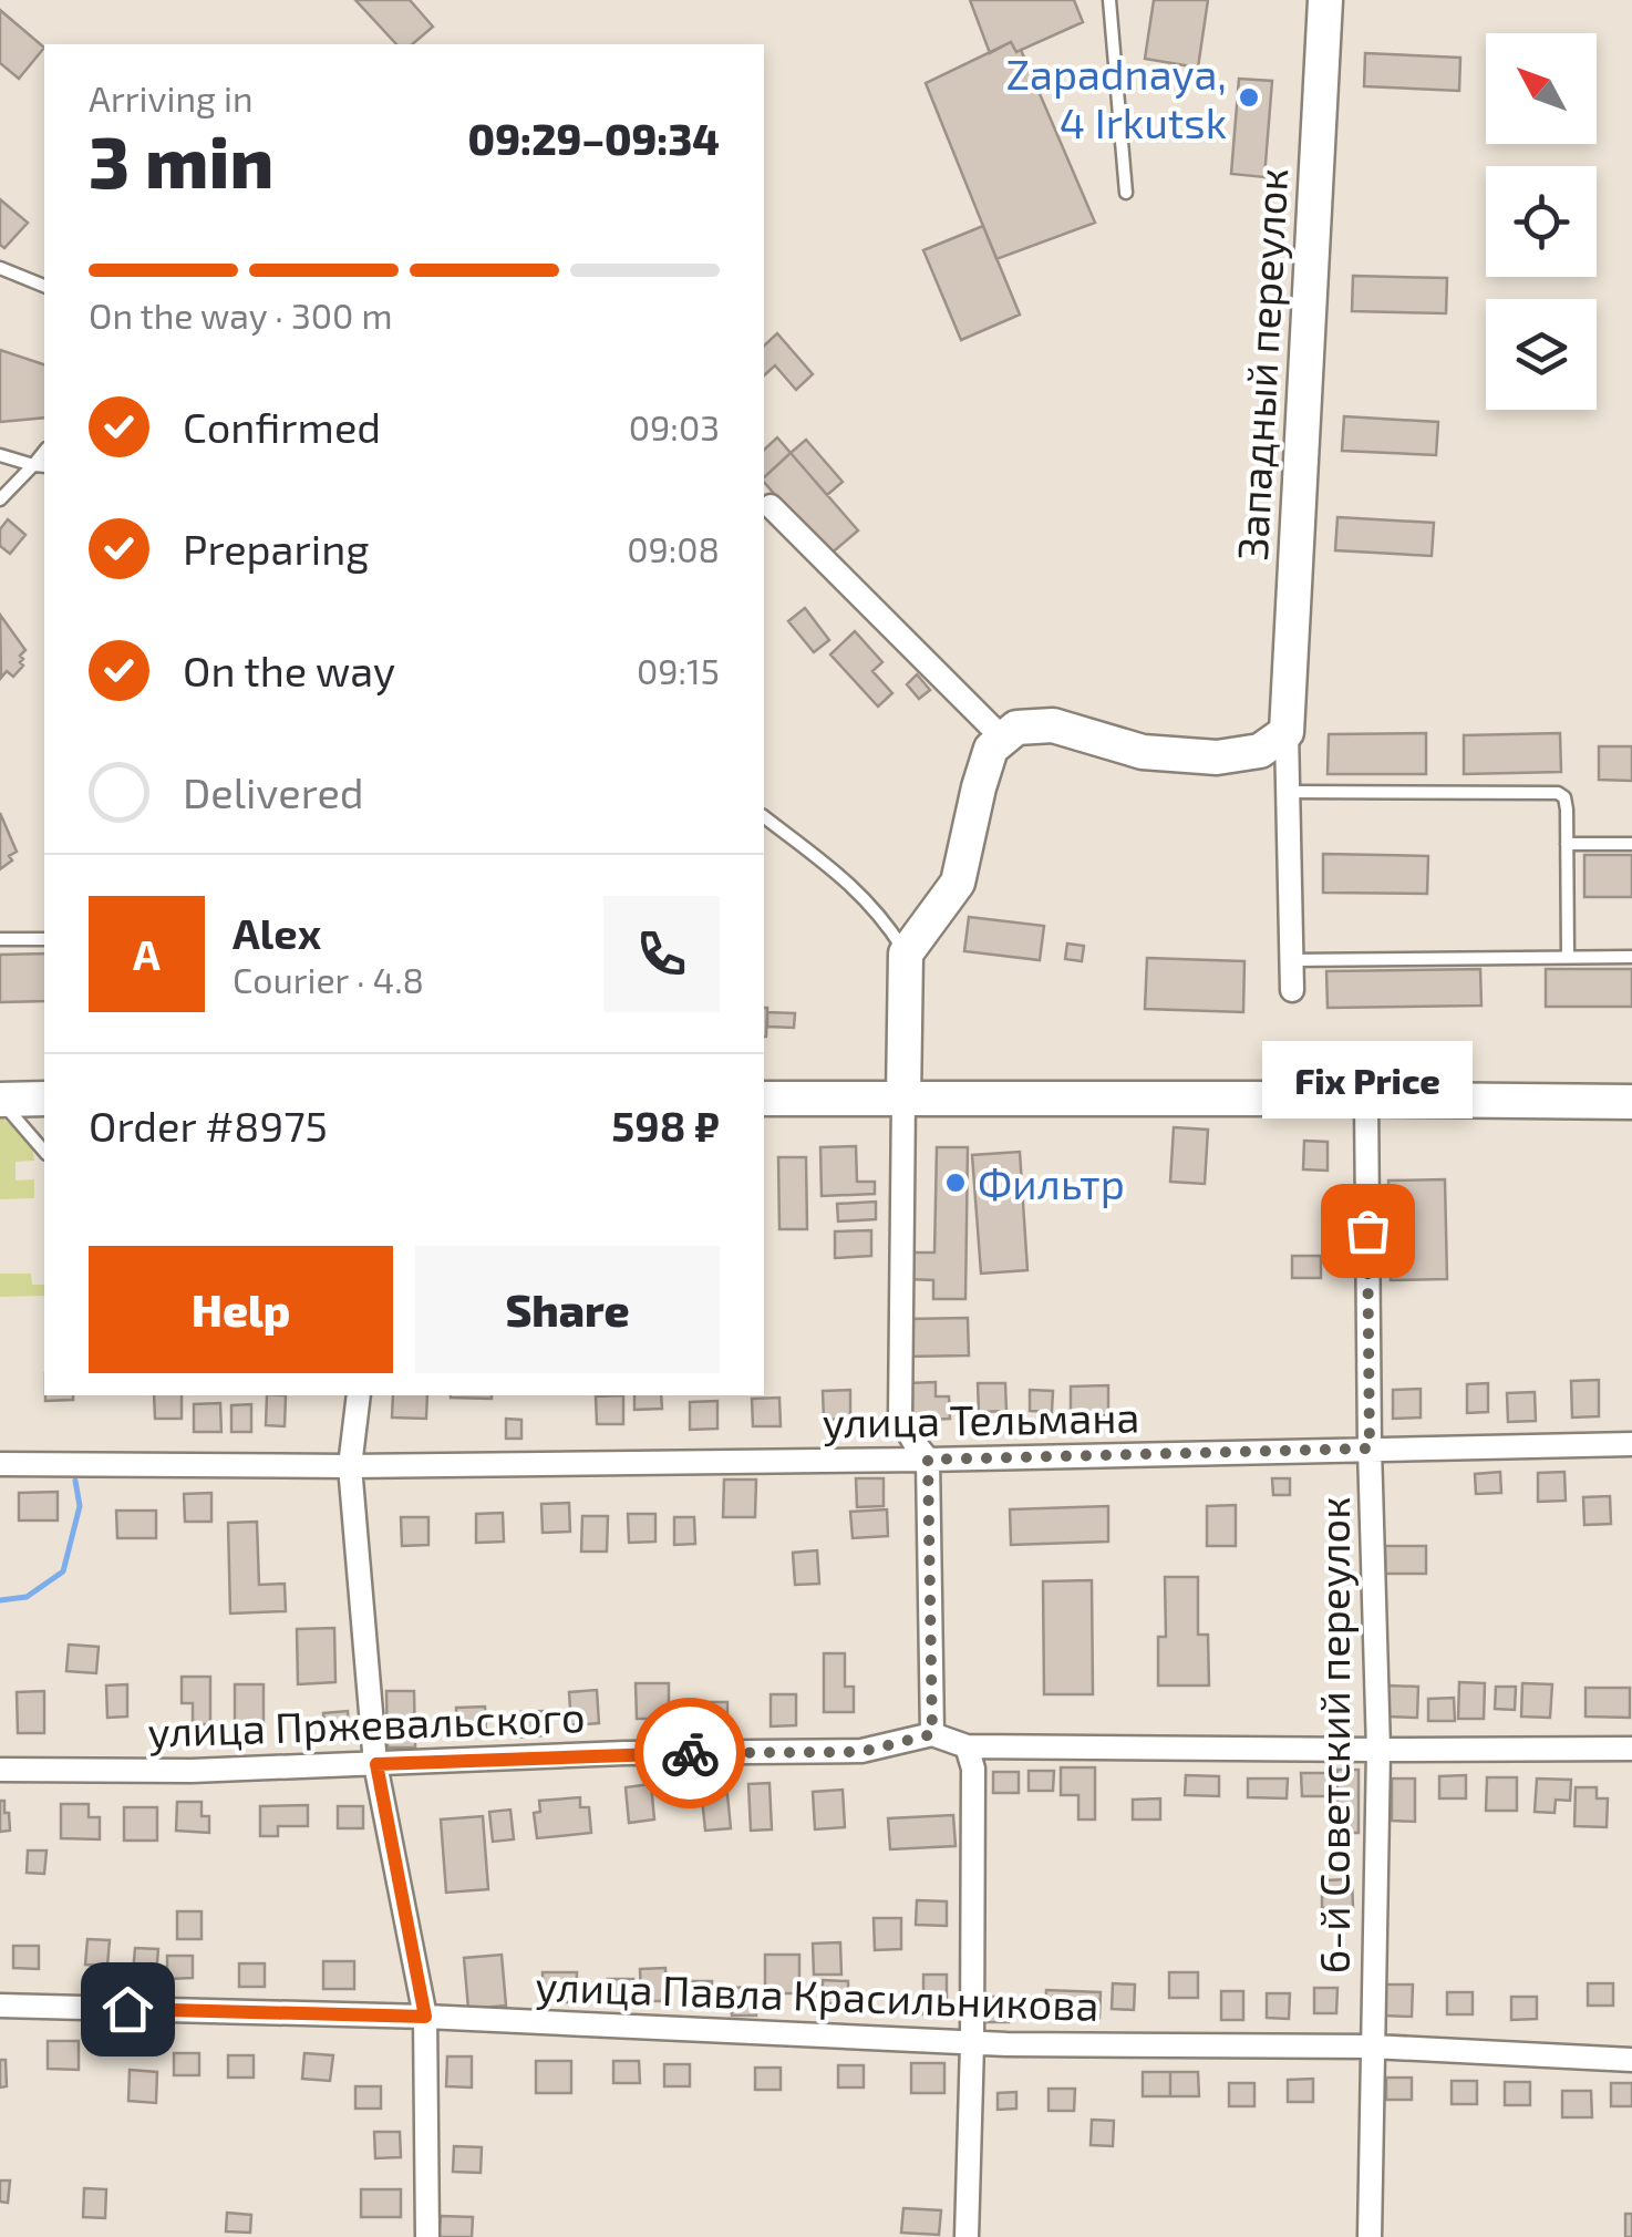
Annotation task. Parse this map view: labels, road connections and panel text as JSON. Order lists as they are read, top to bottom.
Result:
{
  "streets": {
    "street": [
      "Западный переулок",
      "улица Тельмана",
      "улица Пржевальского",
      "6-й Советский переулок",
      "улица Павла Красильникова"
    ]
  },
  "crossings": [
    ["улица Тельмана", "6-й Советский переулок"],
    ["6-й Советский переулок", "улица Павла Красильникова"]
  ],
  "places": ["Zapadnaya, 4 Irkutsk", "Фильтр", "Fix Price"],
  "north": "top left",
  "page": {
    "heading": ["3 min", "Arriving in", "09:29–09:34"],
    "panel": [
      "Alex",
      "Courier · 4.8",
      "Order #8975",
      "598 ₽"
    ],
    "bar": "On the way · 300 m",
    "list": [
      ["Confirmed", "09:03"],
      ["Preparing", "09:08"],
      ["On the way", "09:15"],
      "Delivered"
    ],
    "round": "A",
    "bubble": "Fix Price",
    "buttons": ["Help", "Share"]
  }
}
